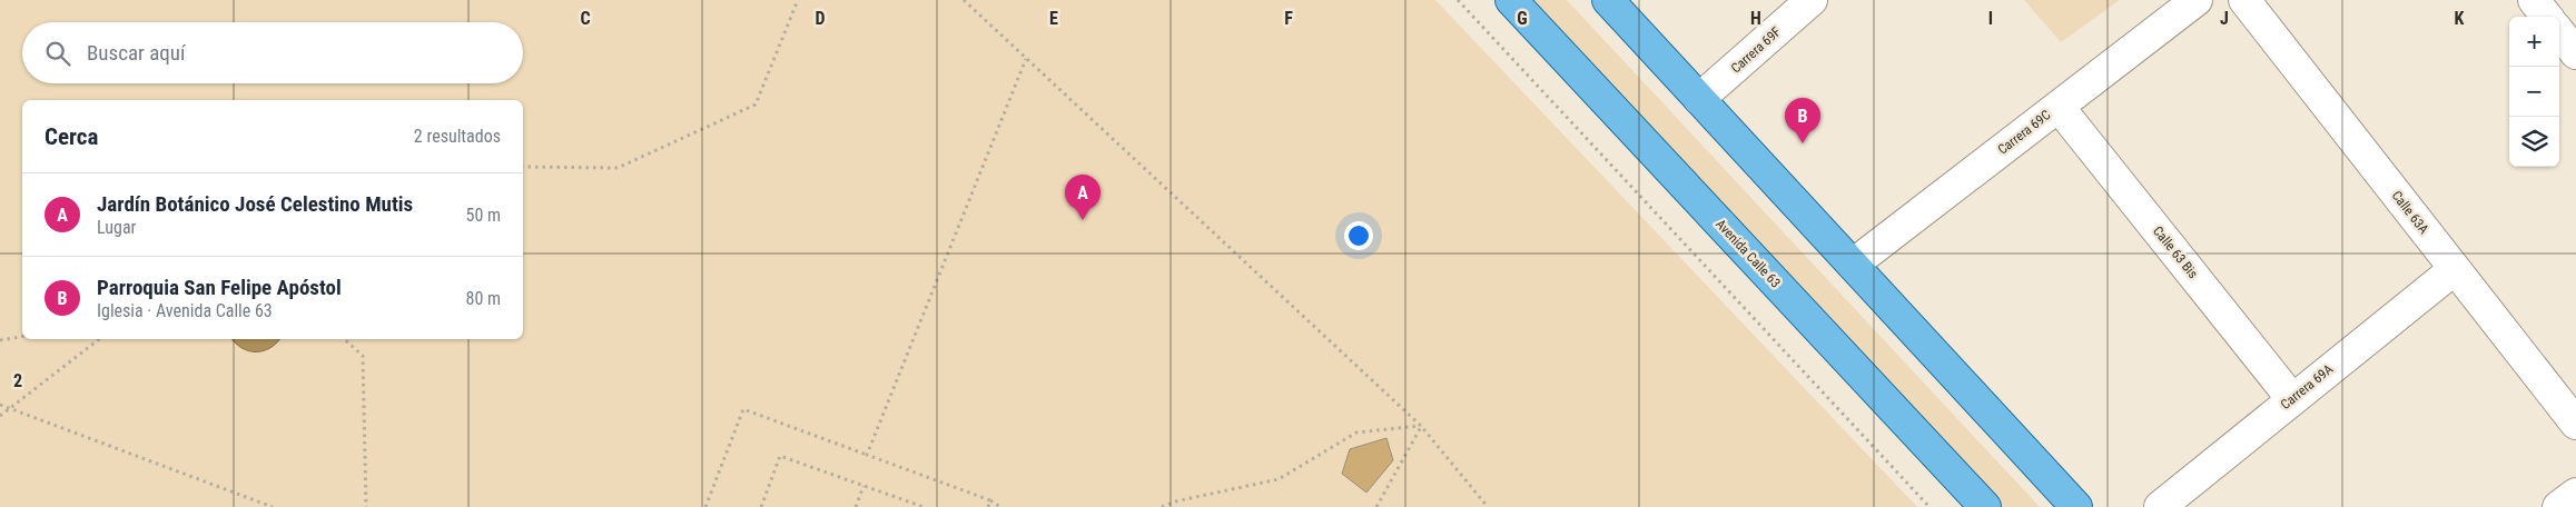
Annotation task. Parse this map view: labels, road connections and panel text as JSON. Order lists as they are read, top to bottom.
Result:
{
  "streets": {
    "main road": ["Avenida Calle 63"],
    "street": [
      "Carrera 69F",
      "Carrera 69C",
      "Calle 63A",
      "Calle 63 Bis",
      "Carrera 69A"
    ]
  },
  "crossings": [
    ["Carrera 69C", "Calle 63 Bis"],
    ["Calle 63A", "Carrera 69A"],
    ["Calle 63 Bis", "Carrera 69A"]
  ],
  "page": {
    "map_buttons": ["+", "−"],
    "search": "Buscar aquí",
    "pins": ["B", "A"],
    "heading": ["Cerca", "2 resultados"],
    "list": [
      {
        "mark": "A",
        "name": "Jardín Botánico José Celestino Mutis",
        "note": "Lugar",
        "value": "50 m"
      },
      {
        "mark": "B",
        "name": "Parroquia San Felipe Apóstol",
        "note": "Iglesia · Avenida Calle 63",
        "value": "80 m"
      }
    ]
  },
  "grid": {
    "columns": [
      "C",
      "D",
      "E",
      "F",
      "G",
      "H",
      "I",
      "J",
      "K"
    ],
    "rows": ["2"]
  }
}
